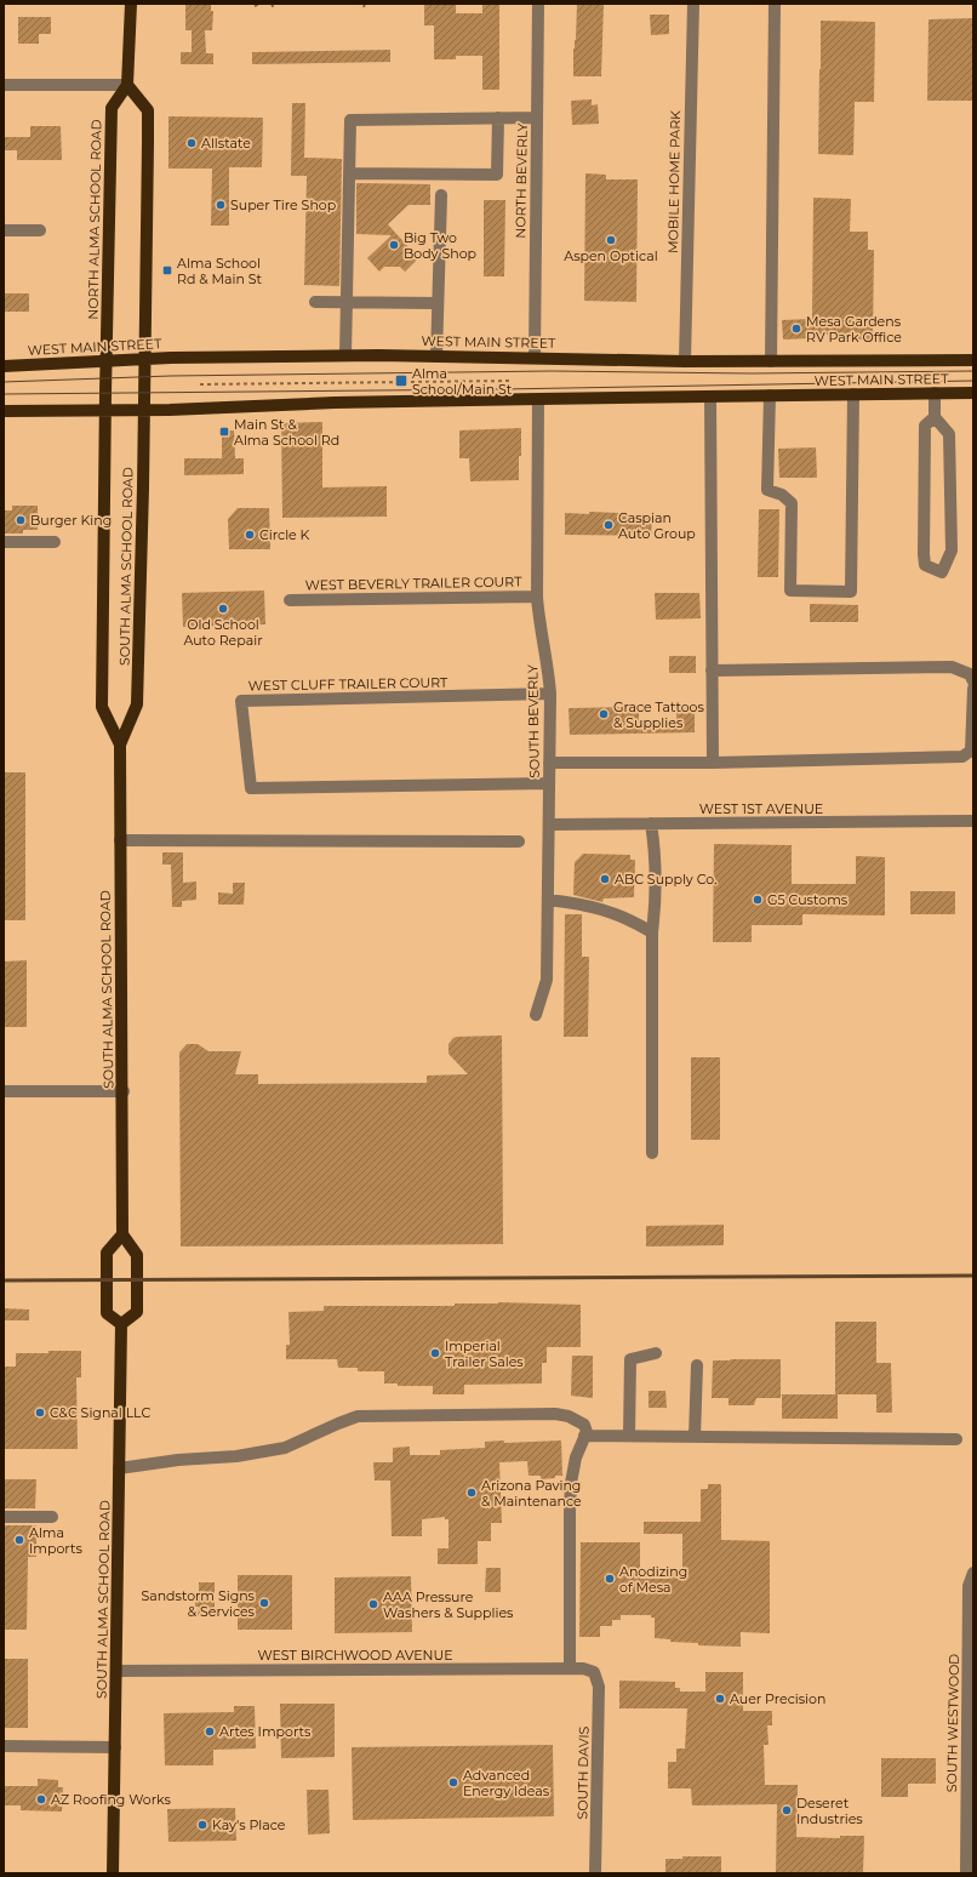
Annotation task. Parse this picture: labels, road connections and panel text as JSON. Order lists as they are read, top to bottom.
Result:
{
  "streets": {
    "main road": ["NORTH ALMA SCHOOL ROAD", "WEST MAIN STREET", "SOUTH ALMA SCHOOL ROAD"],
    "street": [
      "NORTH BEVERLY",
      "MOBILE HOME PARK",
      "WEST BEVERLY TRAILER COURT",
      "WEST CLUFF TRAILER COURT",
      "SOUTH BEVERLY",
      "WEST 1ST AVENUE",
      "WEST BIRCHWOOD AVENUE",
      "SOUTH WESTWOOD",
      "SOUTH DAVIS"
    ]
  },
  "crossings": [
    ["NORTH BEVERLY", "WEST MAIN STREET"],
    ["MOBILE HOME PARK", "WEST MAIN STREET"],
    ["NORTH ALMA SCHOOL ROAD", "WEST MAIN STREET"],
    ["NORTH ALMA SCHOOL ROAD", "SOUTH ALMA SCHOOL ROAD"],
    ["WEST MAIN STREET", "SOUTH ALMA SCHOOL ROAD"],
    ["WEST MAIN STREET", "SOUTH BEVERLY"],
    ["SOUTH ALMA SCHOOL ROAD", "WEST BIRCHWOOD AVENUE"],
    ["WEST BEVERLY TRAILER COURT", "SOUTH BEVERLY"],
    ["WEST CLUFF TRAILER COURT", "SOUTH BEVERLY"],
    ["SOUTH BEVERLY", "WEST 1ST AVENUE"],
    ["WEST BIRCHWOOD AVENUE", "SOUTH DAVIS"]
  ],
  "places": {
    "other": [
      "Allstate",
      "Super Tire Shop",
      "Aspen Optical",
      "Big Two Body Shop",
      "Mesa Gardens RV Park Office",
      "Burger King",
      "Caspian Auto Group",
      "Circle K",
      "Old School Auto Repair",
      "Grace Tattoos & Supplies",
      "ABC Supply Co.",
      "G5 Customs",
      "Imperial Trailer Sales",
      "C&C Signal LLC",
      "Arizona Paving & Maintenance",
      "Alma Imports",
      "Anodizing of Mesa",
      "Sandstorm Signs & Services",
      "AAA Pressure Washers & Supplies",
      "Auer Precision",
      "Artes Imports",
      "Advanced Energy Ideas",
      "AZ Roofing Works",
      "Deseret Industries",
      "Kay's Place"
    ],
    "transit": ["Alma School Rd & Main St", "Alma School/Main St", "Main St & Alma School Rd"]
  }
}
